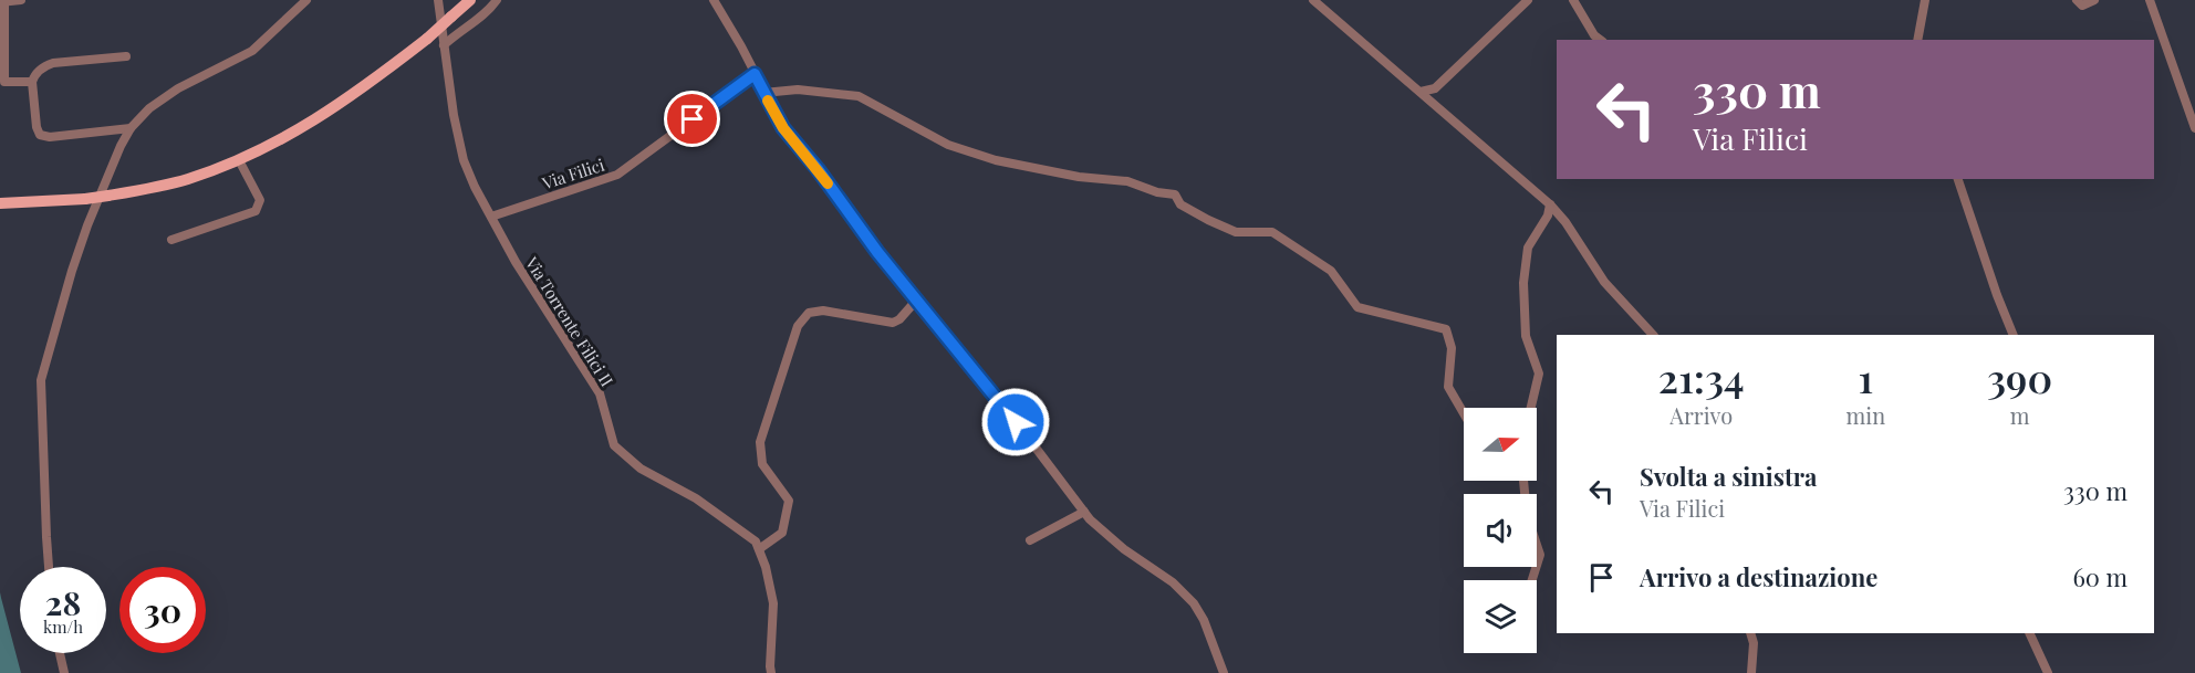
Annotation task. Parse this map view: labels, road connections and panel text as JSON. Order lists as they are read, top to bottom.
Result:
{
  "streets": {
    "street": ["Via Filici", "Via Torrente Filici II"]
  },
  "crossings": [
    ["Via Filici", "Via Torrente Filici II"]
  ],
  "north": "right",
  "page": {
    "turn": ["330 m", "Via Filici"],
    "eta": [
      "21:34",
      "Arrivo",
      "1",
      "min",
      "390",
      "m"
    ],
    "list": [
      {
        "name": "Svolta a sinistra",
        "note": "Via Filici",
        "value": "330 m"
      },
      {
        "name": "Arrivo a destinazione",
        "value": "60 m"
      }
    ],
    "speed": "28 km/h",
    "limit": "30"
  }
}
